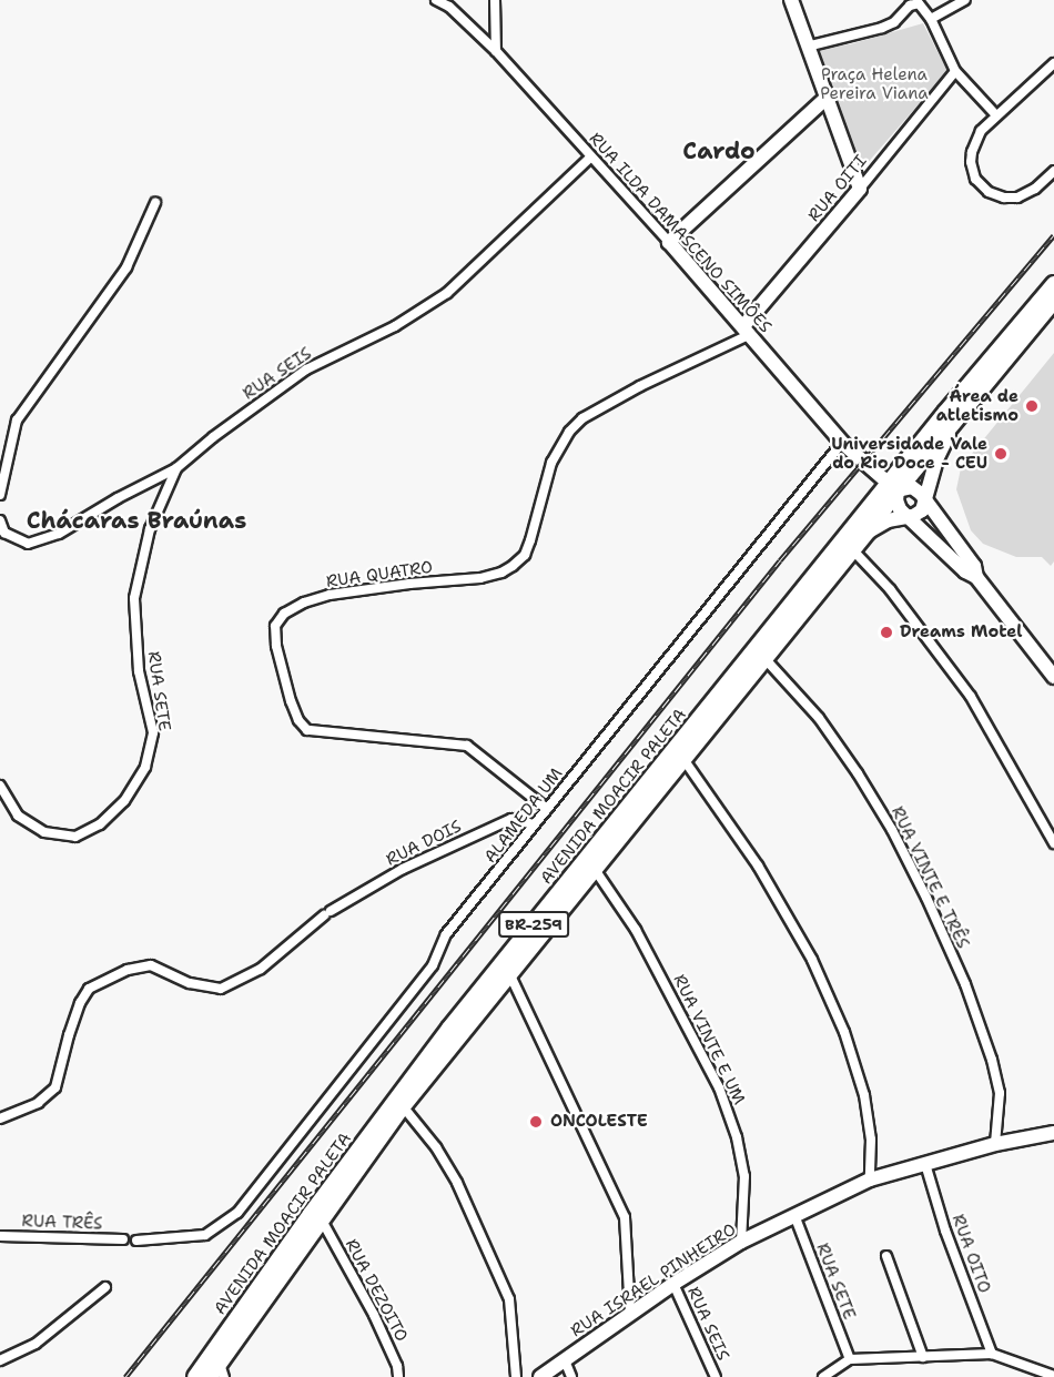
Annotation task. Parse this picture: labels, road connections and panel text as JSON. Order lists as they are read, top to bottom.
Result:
{
  "streets": {
    "main road": ["AVENIDA MOACIR PALETA", "BR-259"],
    "street": [
      "RUA OITI",
      "RUA ILDA DAMASCENO SIMÔES",
      "RUA SEIS",
      "RUA QUATRO",
      "RUA SETE",
      "ALAMEDA UM",
      "RUA DOIS",
      "RUA VINTE E TRÊS",
      "RUA VINTE E UM",
      "RUA TRÊS",
      "RUA OITO",
      "RUA ISRAEL PINHEIRO",
      "RUA DEZOITO"
    ]
  },
  "crossings": [
    ["RUA OITI", "RUA ILDA DAMASCENO SIMÔES"],
    ["RUA OITI", "RUA QUATRO"],
    ["RUA ILDA DAMASCENO SIMÔES", "RUA SEIS"],
    ["RUA ILDA DAMASCENO SIMÔES", "RUA QUATRO"],
    ["RUA ILDA DAMASCENO SIMÔES", "AVENIDA MOACIR PALETA"],
    ["RUA ILDA DAMASCENO SIMÔES", "ALAMEDA UM"],
    ["RUA SEIS", "RUA SETE"],
    ["RUA SEIS", "RUA ISRAEL PINHEIRO"],
    ["RUA QUATRO", "ALAMEDA UM"],
    ["RUA SETE", "RUA ISRAEL PINHEIRO"],
    ["AVENIDA MOACIR PALETA", "RUA VINTE E TRÊS"],
    ["AVENIDA MOACIR PALETA", "RUA VINTE E UM"],
    ["AVENIDA MOACIR PALETA", "RUA DEZOITO"],
    ["ALAMEDA UM", "RUA DOIS"],
    ["RUA VINTE E TRÊS", "RUA ISRAEL PINHEIRO"],
    ["RUA VINTE E UM", "RUA ISRAEL PINHEIRO"],
    ["RUA OITO", "RUA ISRAEL PINHEIRO"]
  ],
  "districts": ["Cardo", "Chácaras Braúnas"],
  "parks": ["Praça Helena Pereira Viana"],
  "places": [
    "Área de atletismo",
    "Universidade Vale do Rio Doce - CEU",
    "Dreams Motel",
    "ONCOLESTE"
  ]
}
